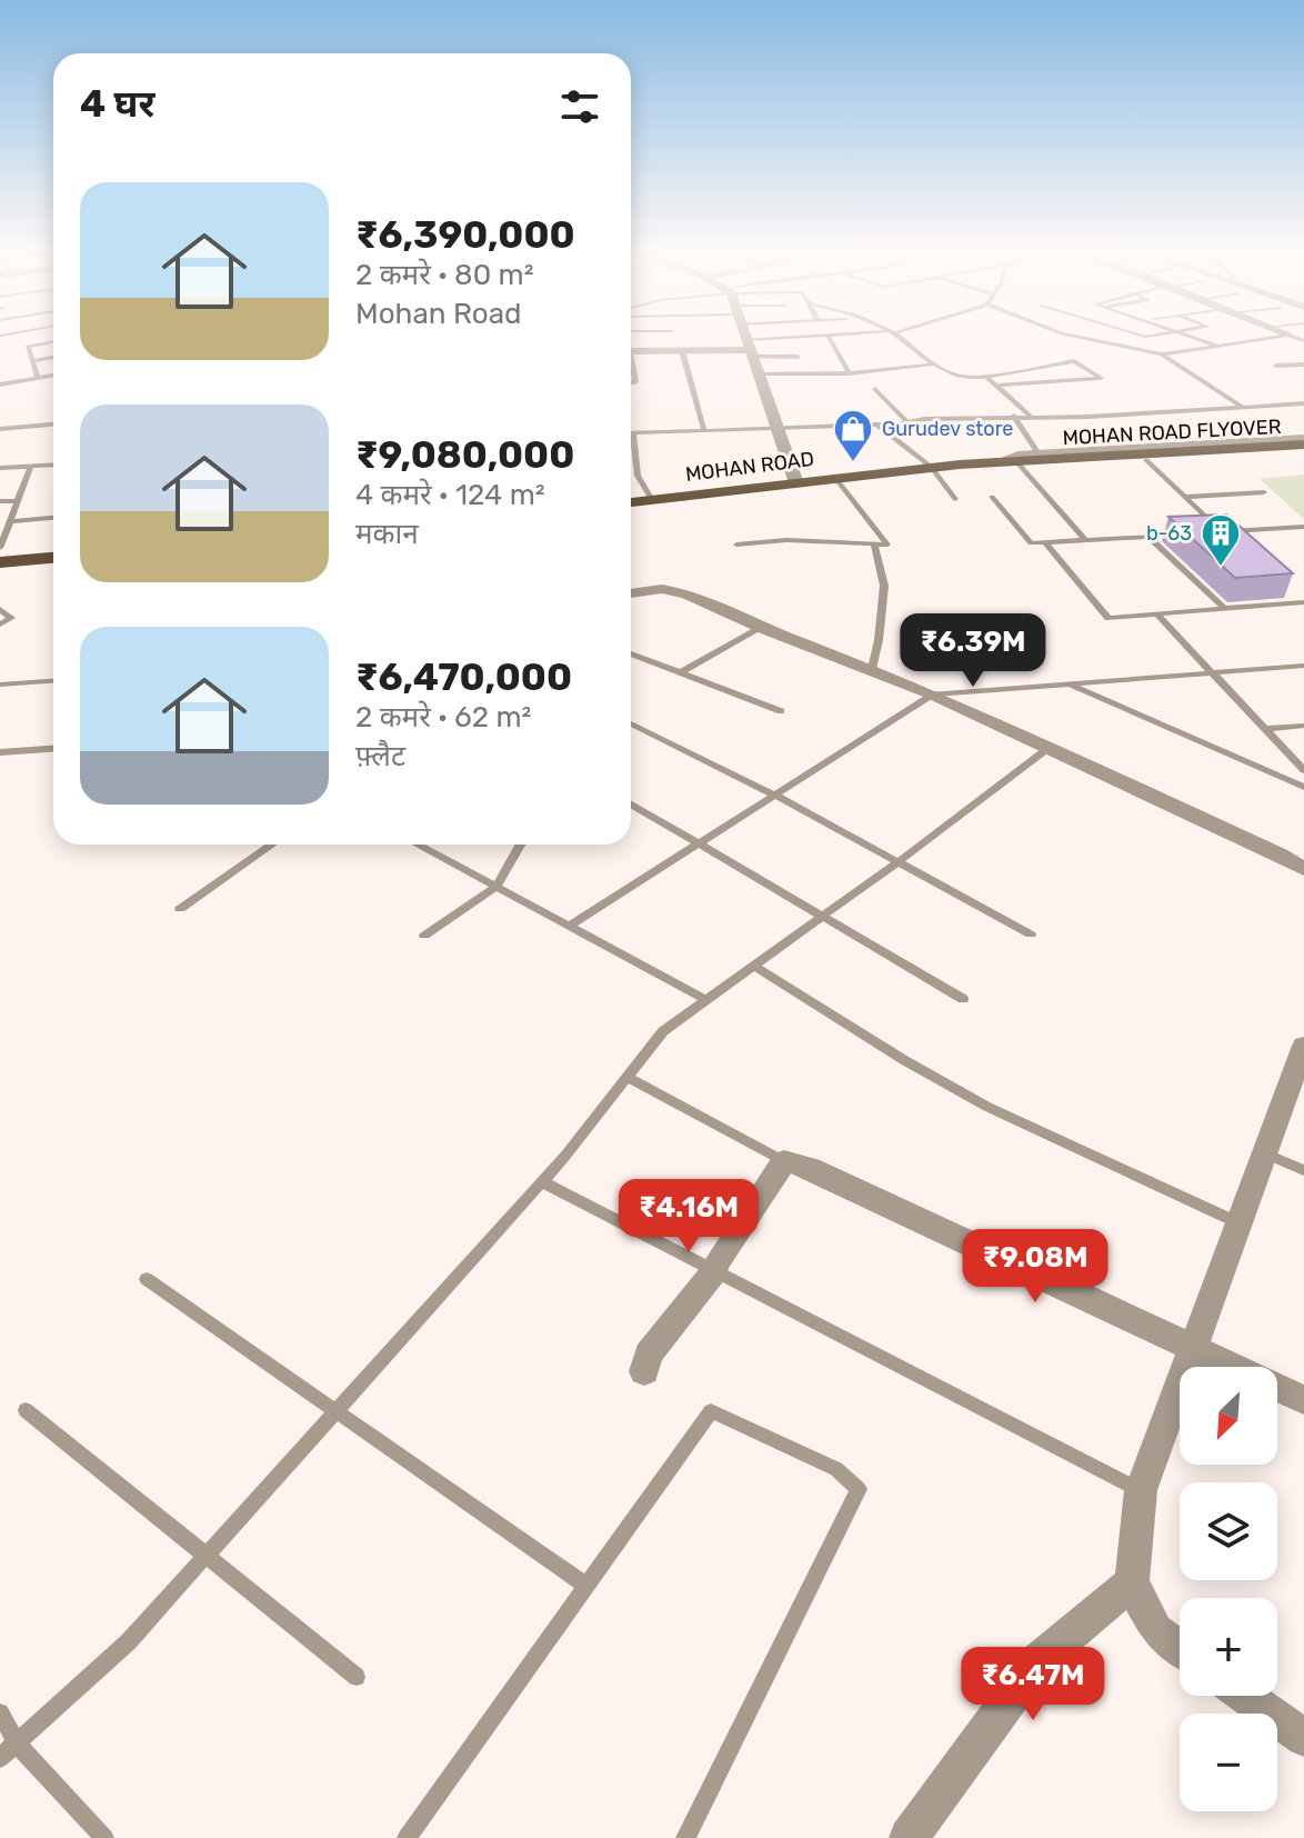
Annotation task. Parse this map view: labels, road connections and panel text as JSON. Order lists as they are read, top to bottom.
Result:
{
  "streets": {
    "main road": ["MOHAN ROAD FLYOVER", "MOHAN ROAD"]
  },
  "crossings": [
    ["MOHAN ROAD FLYOVER", "MOHAN ROAD"]
  ],
  "places": {
    "shop": ["Gurudev store"],
    "building": ["b-63"]
  },
  "north": "bottom left",
  "page": {
    "heading": "4 घर",
    "list": [
      {
        "name": "₹6,390,000",
        "note": "2 कमरे · 80 m² · Mohan Road"
      },
      {
        "name": "₹9,080,000",
        "note": "4 कमरे · 124 m² · मकान"
      },
      {
        "name": "₹6,470,000",
        "note": "2 कमरे · 62 m² · फ़्लैट"
      }
    ],
    "price": [
      "₹6.39M",
      "₹4.16M",
      "₹9.08M",
      "₹6.47M"
    ],
    "map_buttons": ["+", "−"]
  }
}
